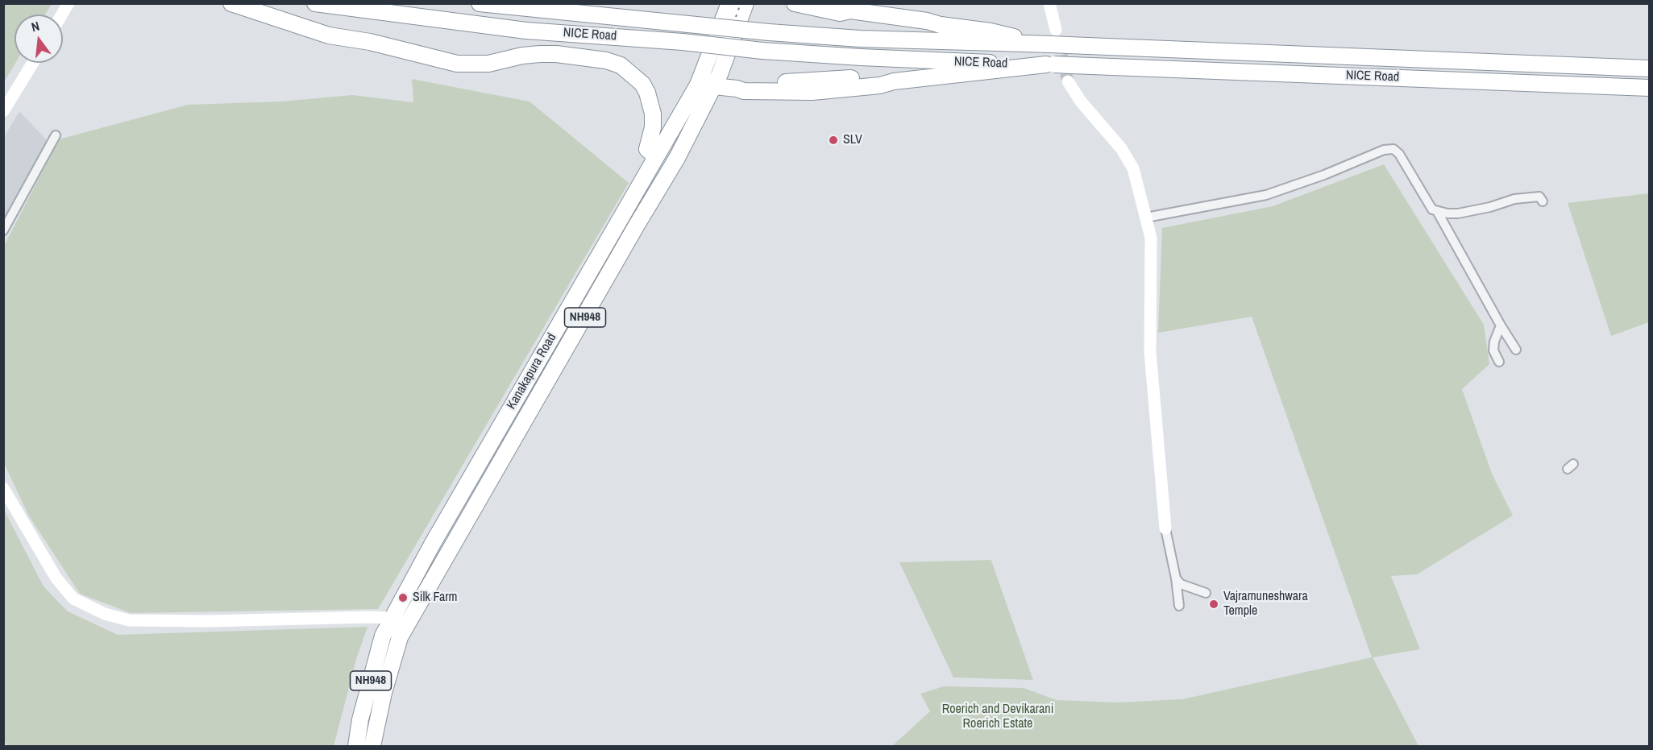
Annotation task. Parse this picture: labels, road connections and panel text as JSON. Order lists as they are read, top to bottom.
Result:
{
  "streets": {
    "highway": ["NICE Road", "NH948", "Kanakapura Road"]
  },
  "parks": ["Roerich and Devikarani Roerich Estate"],
  "places": ["SLV", "Silk Farm", "Vajramuneshwara Temple"],
  "north": "top"
}
